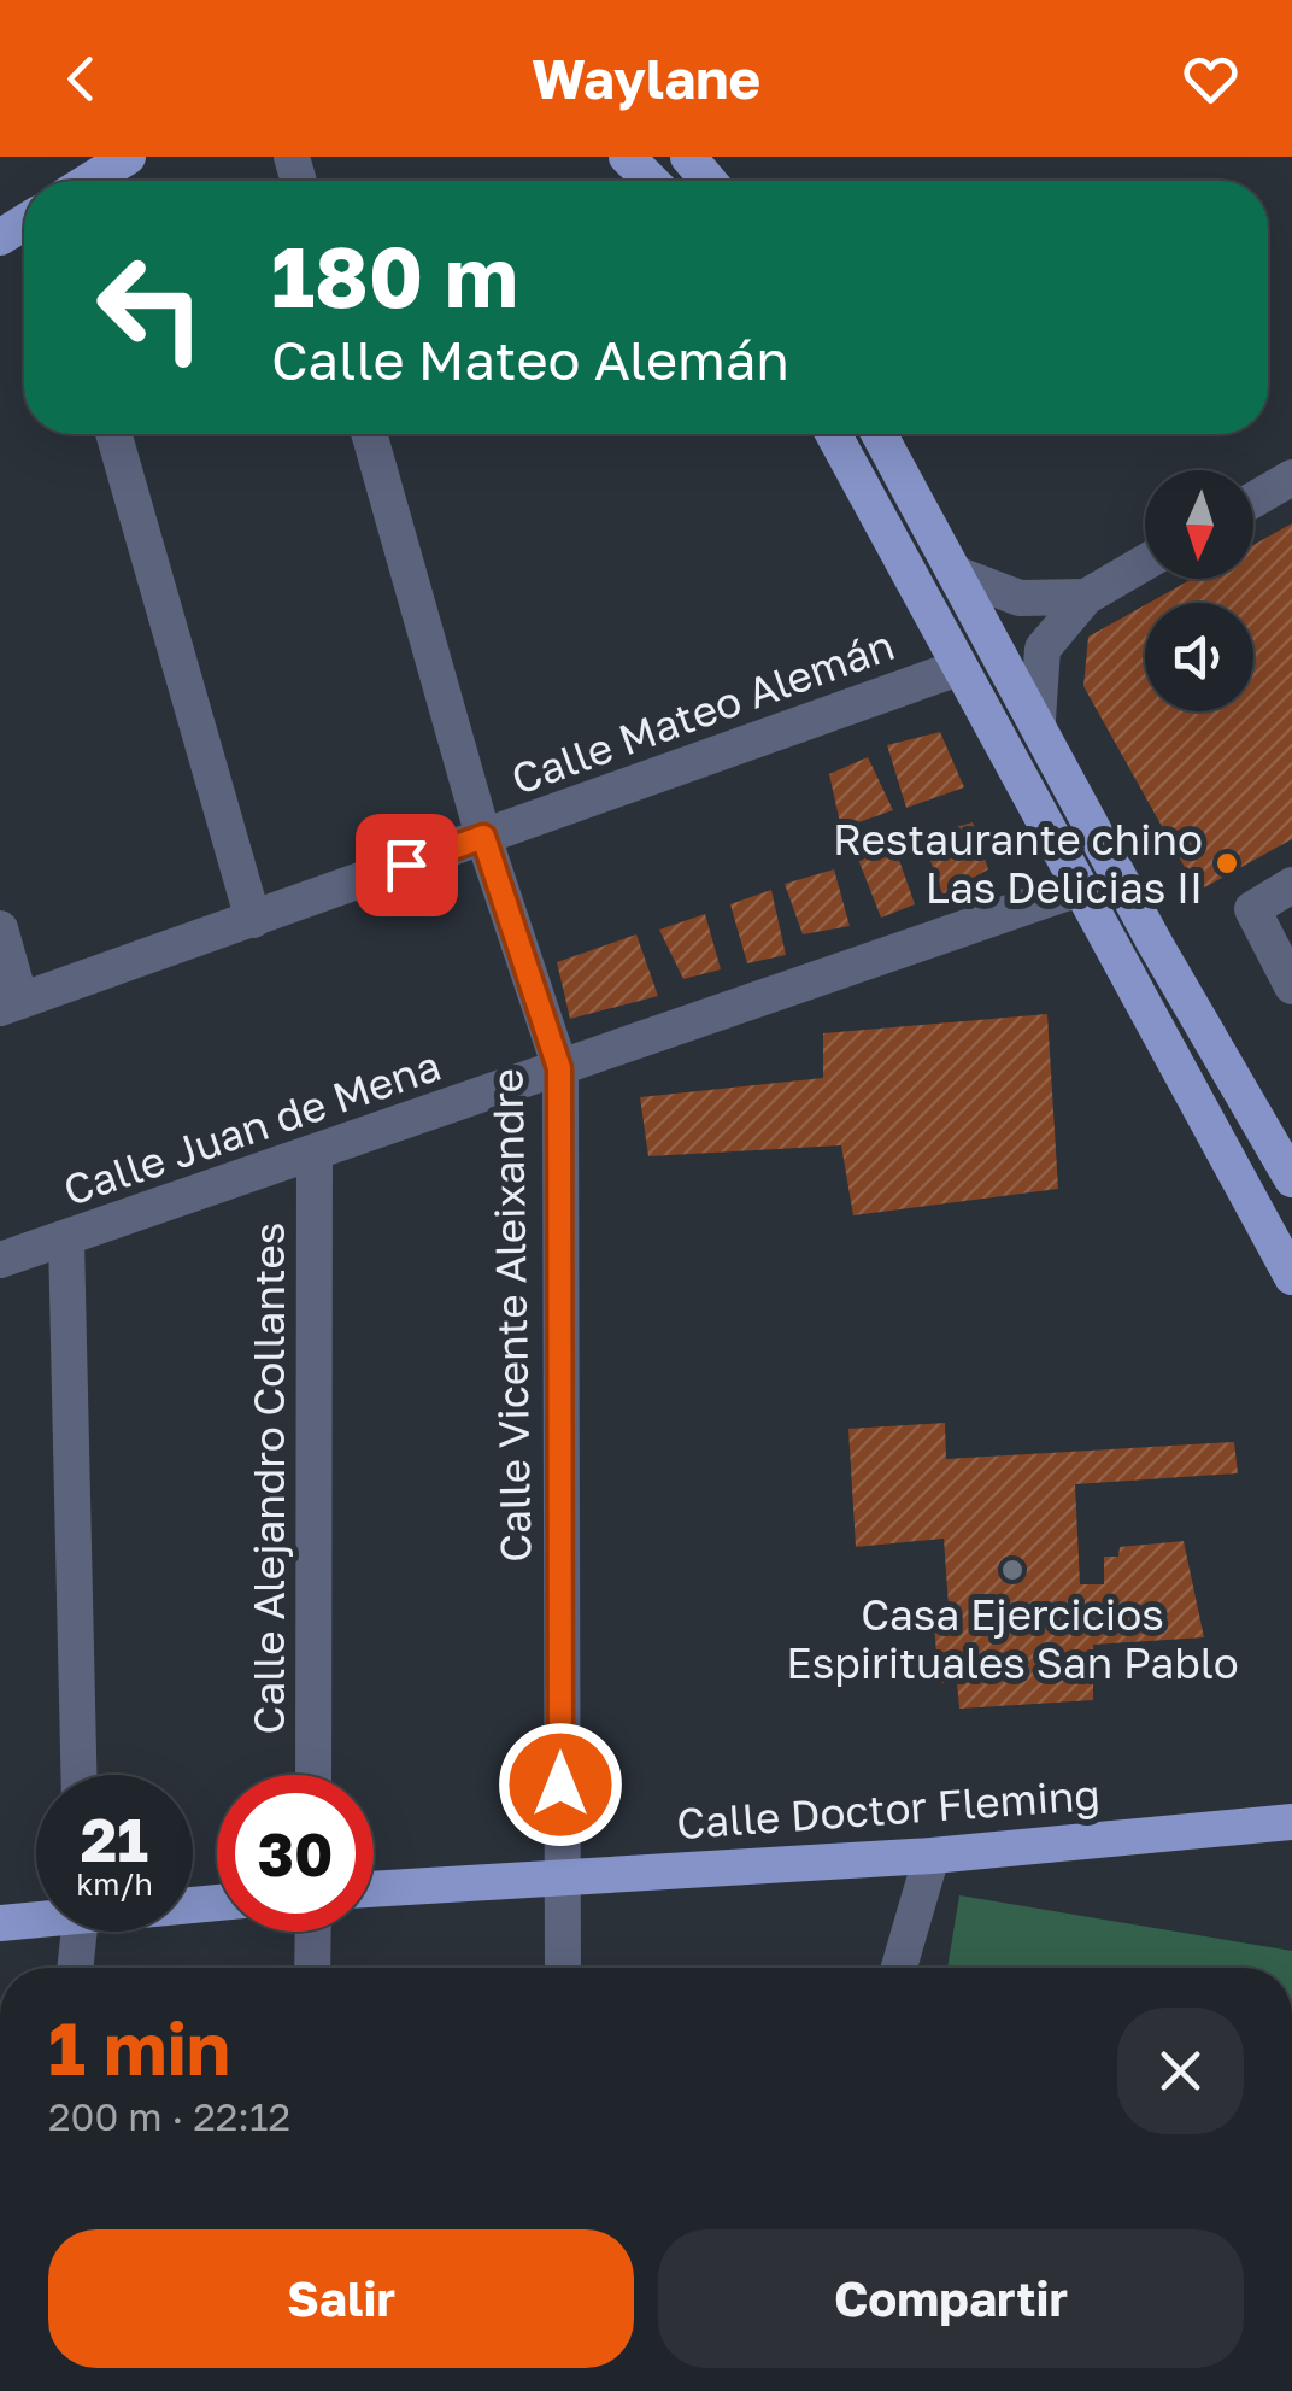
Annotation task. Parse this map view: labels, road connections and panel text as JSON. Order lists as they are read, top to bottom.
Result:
{
  "streets": {
    "main road": ["Calle Doctor Fleming"],
    "street": [
      "Calle Mateo Alemán",
      "Calle Juan de Mena",
      "Calle Vicente Aleixandre",
      "Calle Alejandro Collantes"
    ]
  },
  "crossings": [
    ["Calle Mateo Alemán", "Calle Vicente Aleixandre"],
    ["Calle Juan de Mena", "Calle Vicente Aleixandre"],
    ["Calle Juan de Mena", "Calle Alejandro Collantes"],
    ["Calle Vicente Aleixandre", "Calle Doctor Fleming"]
  ],
  "places": ["Restaurante chino Las Delicias II", "Casa Ejercicios Espirituales San Pablo"],
  "north": "bottom",
  "page": {
    "header": "Waylane",
    "turn": ["180 m", "Calle Mateo Alemán"],
    "speed": "21 km/h",
    "limit": "30",
    "heading": ["1 min", "200 m · 22:12"],
    "buttons": ["Salir", "Compartir"]
  }
}
